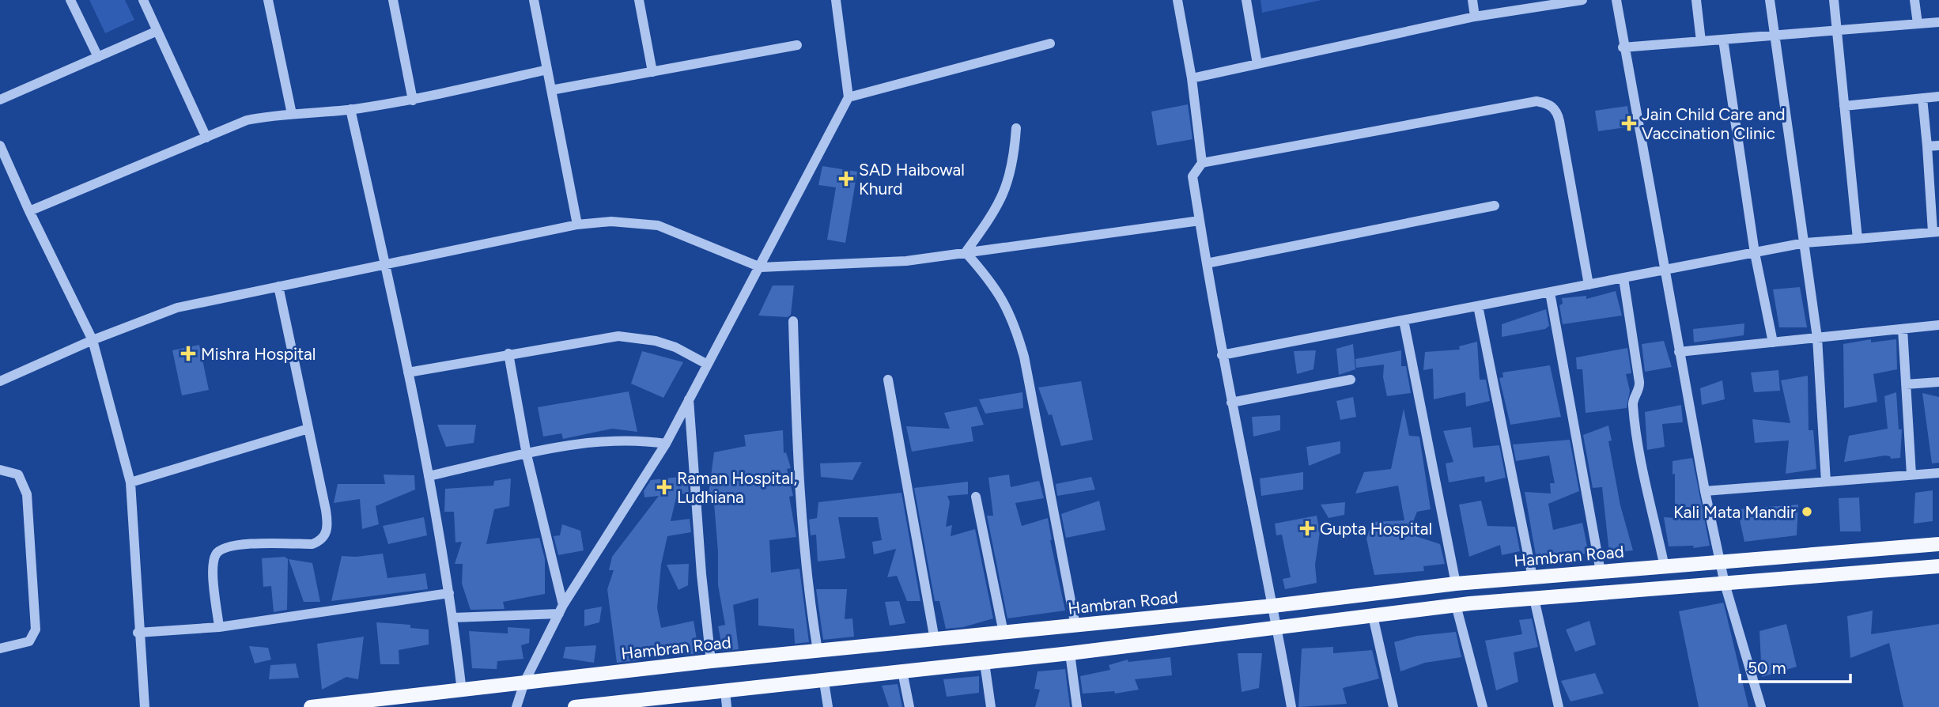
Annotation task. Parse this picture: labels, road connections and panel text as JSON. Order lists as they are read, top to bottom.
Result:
{
  "streets": {
    "main road": ["Hambran Road"]
  },
  "places": {
    "health": [
      "Jain Child Care and Vaccination Clinic",
      "SAD Haibowal Khurd",
      "Mishra Hospital",
      "Raman Hospital, Ludhiana",
      "Gupta Hospital"
    ],
    "other": ["Kali Mata Mandir"]
  },
  "scale_bar": "50 m"
}
